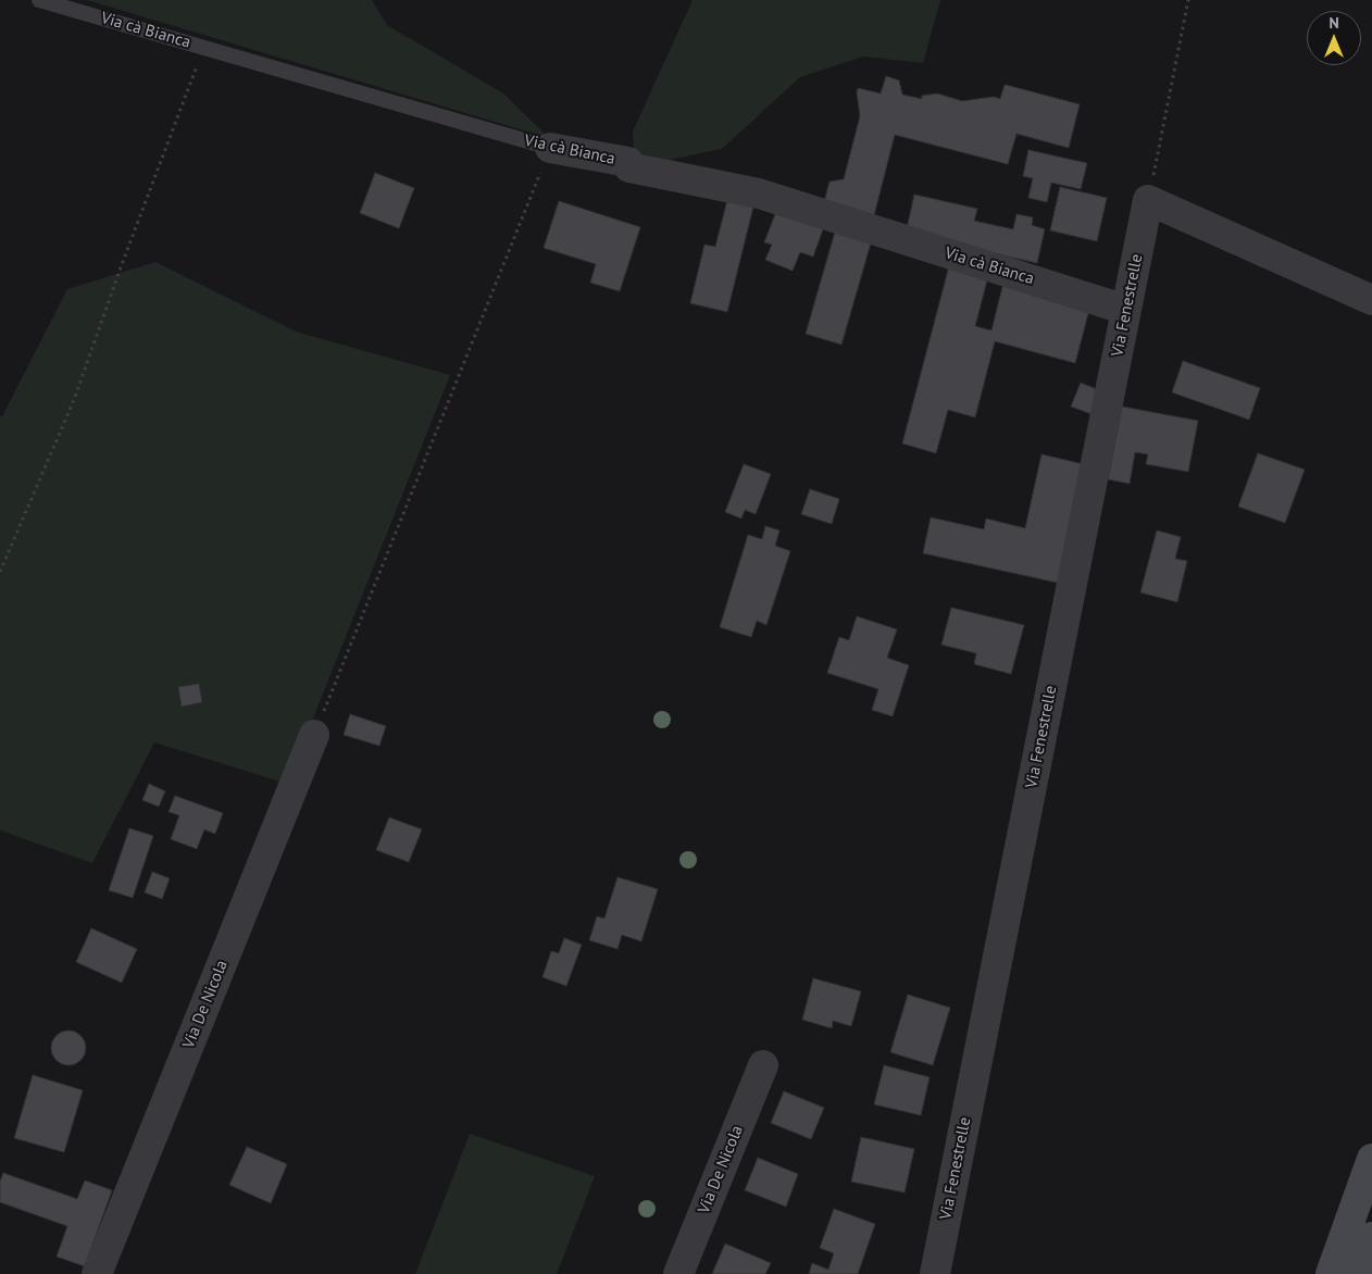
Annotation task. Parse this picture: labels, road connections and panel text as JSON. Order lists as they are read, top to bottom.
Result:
{
  "streets": {
    "street": ["Via cà Bianca", "Via Fenestrelle", "Via De Nicola"]
  },
  "crossings": [
    ["Via cà Bianca", "Via Fenestrelle"]
  ],
  "north": "top"
}
